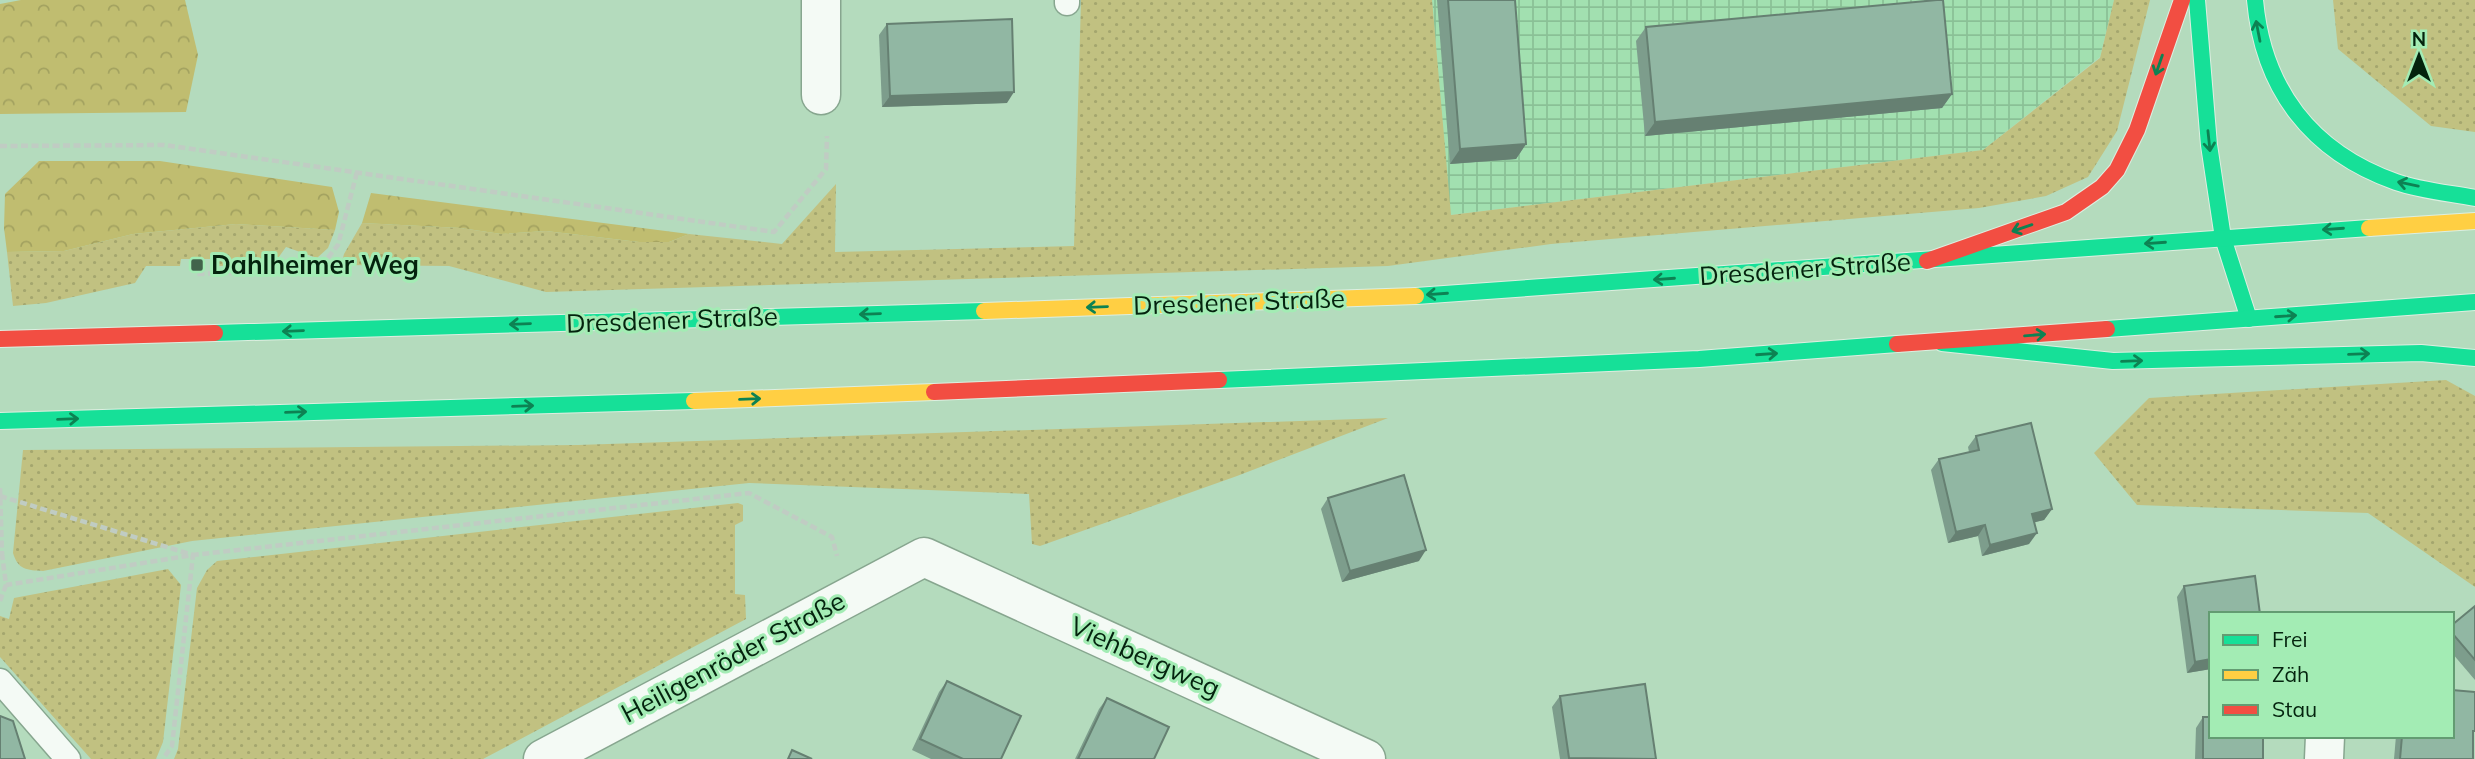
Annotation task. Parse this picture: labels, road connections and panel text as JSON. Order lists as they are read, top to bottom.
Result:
{
  "streets": {
    "main road": ["Dresdener Straße"],
    "street": ["Heiligenröder Straße", "Viehbergweg"]
  },
  "crossings": [
    ["Heiligenröder Straße", "Viehbergweg"]
  ],
  "places": {
    "transit": ["Dahlheimer Weg"]
  },
  "legend": ["Frei", "Zäh", "Stau"],
  "north": "top"
}
